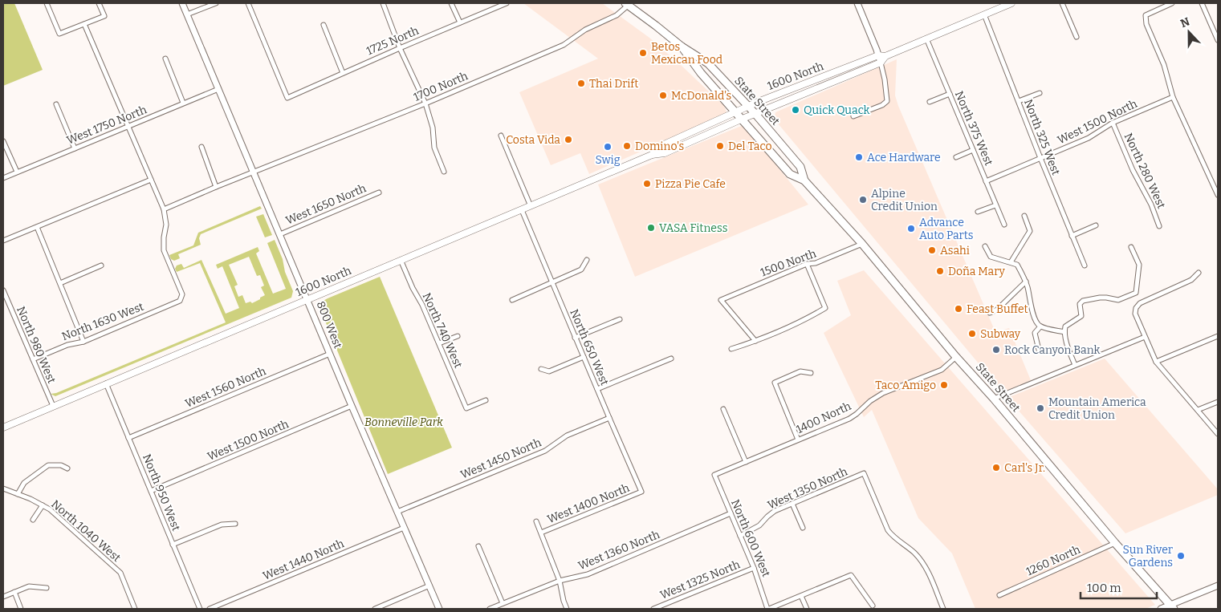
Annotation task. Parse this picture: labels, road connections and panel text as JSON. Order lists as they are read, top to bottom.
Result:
{
  "streets": {
    "main road": ["1600 North", "State Street"],
    "street": [
      "1725 North",
      "1700 North",
      "West 1500 North",
      "West 1750 North",
      "North 375 West",
      "North 325 West",
      "North 280 West",
      "West 1650 North",
      "1500 North",
      "North 1630 West",
      "800 West",
      "North 740 West",
      "North 980 West",
      "North 650 West",
      "West 1560 North",
      "1400 North",
      "West 1450 North",
      "West 1350 North",
      "North 950 West",
      "West 1400 North",
      "North 1040 West",
      "North 600 West",
      "West 1360 North",
      "West 1440 North",
      "1260 North",
      "West 1325 North"
    ]
  },
  "crossings": [
    ["1600 North", "State Street"],
    ["1600 North", "North 375 West"],
    ["1600 North", "North 325 West"],
    ["1600 North", "800 West"],
    ["1600 North", "North 740 West"],
    ["1600 North", "North 980 West"],
    ["1600 North", "North 650 West"],
    ["1600 North", "North 950 West"],
    ["1700 North", "State Street"],
    ["1700 North", "North 1630 West"],
    ["1700 North", "800 West"],
    ["State Street", "1500 North"],
    ["State Street", "1400 North"],
    ["State Street", "1260 North"],
    ["West 1500 North", "North 375 West"],
    ["West 1500 North", "North 325 West"],
    ["West 1500 North", "North 280 West"],
    ["West 1500 North", "800 West"],
    ["West 1500 North", "North 950 West"],
    ["West 1750 North", "800 West"],
    ["West 1650 North", "800 West"],
    ["North 1630 West", "North 980 West"],
    ["800 West", "West 1560 North"],
    ["800 West", "West 1450 North"],
    ["800 West", "West 1440 North"],
    ["North 650 West", "West 1450 North"],
    ["North 650 West", "West 1400 North"],
    ["West 1560 North", "North 950 West"],
    ["1400 North", "North 600 West"],
    ["West 1350 North", "North 600 West"],
    ["North 600 West", "West 1360 North"],
    ["North 600 West", "West 1325 North"]
  ],
  "parks": ["Bonneville Park"],
  "places": [
    "Betos Mexican Food",
    "Thai Drift",
    "McDonald's",
    "Quick Quack",
    "Costa Vida",
    "Domino's",
    "Del Taco",
    "Swig",
    "Ace Hardware",
    "Pizza Pie Cafe",
    "Alpine Credit Union",
    "VASA Fitness",
    "Advance Auto Parts",
    "Asahi",
    "Doña Mary",
    "Feast Buffet",
    "Subway",
    "Rock Canyon Bank",
    "Taco Amigo",
    "Mountain America Credit Union",
    "Carl's Jr.",
    "Sun River Gardens"
  ],
  "scale_bar": "100 m",
  "north": "top"
}
